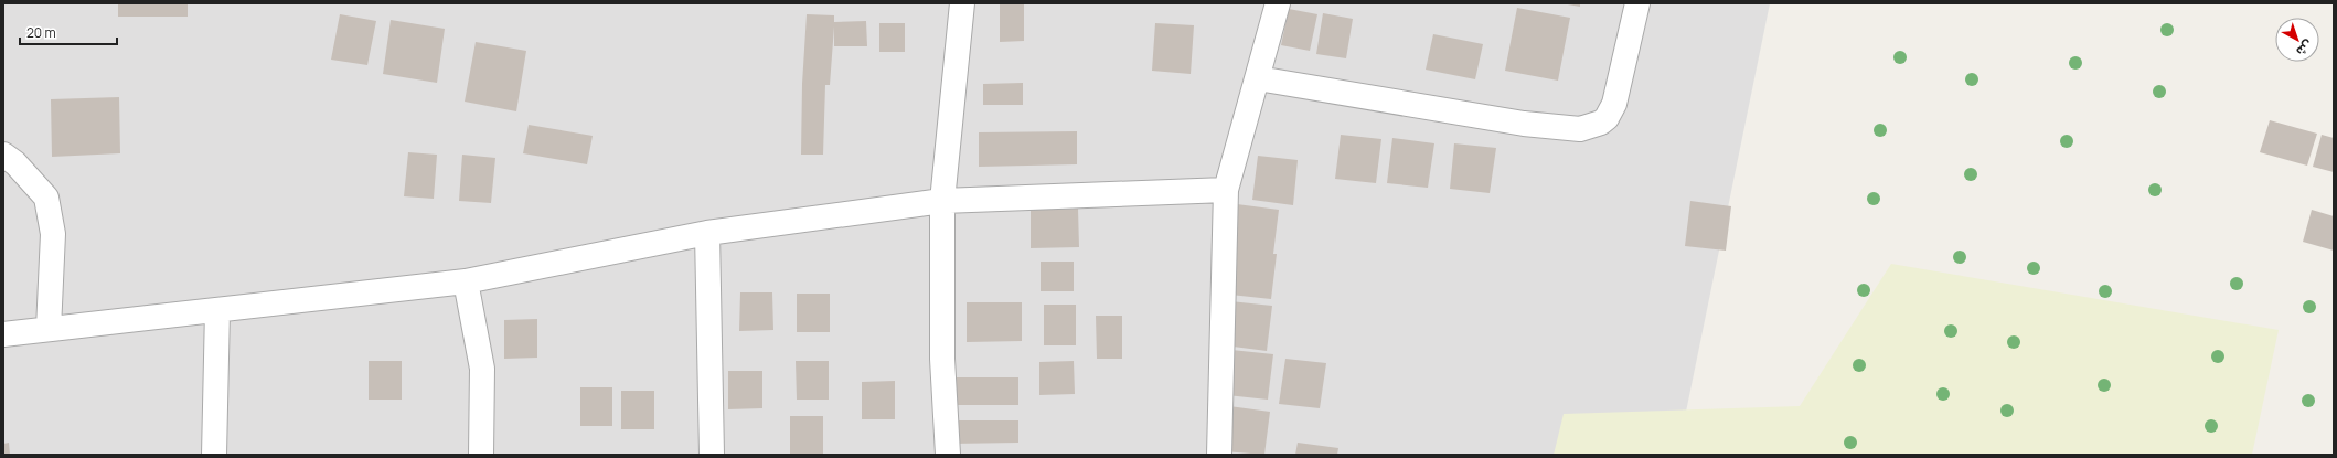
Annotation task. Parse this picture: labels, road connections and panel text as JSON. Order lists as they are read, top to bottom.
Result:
{
  "scale_bar": "20 m",
  "north": "bottom right"
}
